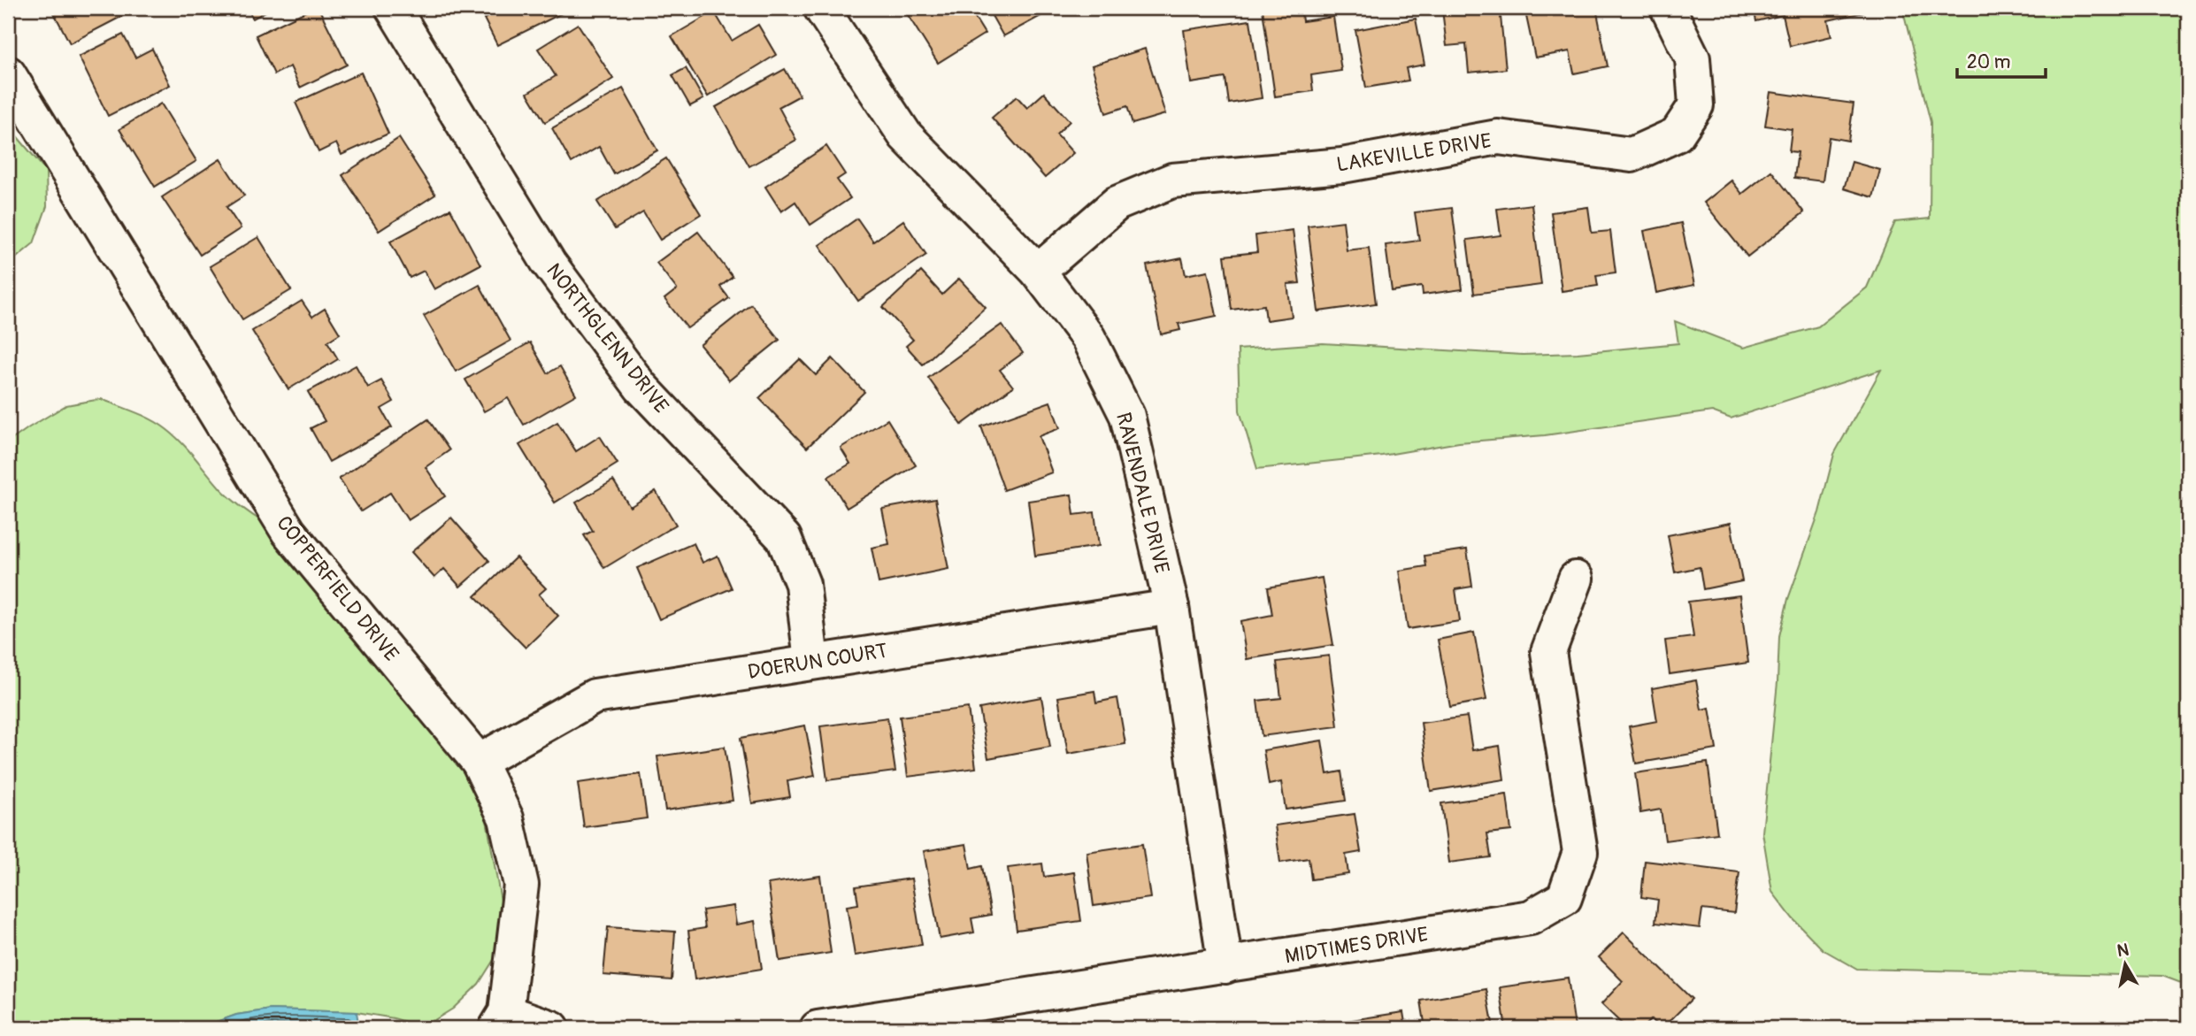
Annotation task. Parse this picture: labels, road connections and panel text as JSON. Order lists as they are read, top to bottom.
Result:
{
  "streets": {
    "street": [
      "LAKEVILLE DRIVE",
      "NORTHGLENN DRIVE",
      "RAVENDALE DRIVE",
      "COPPERFIELD DRIVE",
      "DOERUN COURT",
      "MIDTIMES DRIVE"
    ]
  },
  "crossings": [
    ["LAKEVILLE DRIVE", "RAVENDALE DRIVE"],
    ["NORTHGLENN DRIVE", "DOERUN COURT"],
    ["RAVENDALE DRIVE", "DOERUN COURT"],
    ["RAVENDALE DRIVE", "MIDTIMES DRIVE"],
    ["COPPERFIELD DRIVE", "DOERUN COURT"]
  ],
  "scale_bar": "20 m",
  "north": "top"
}
